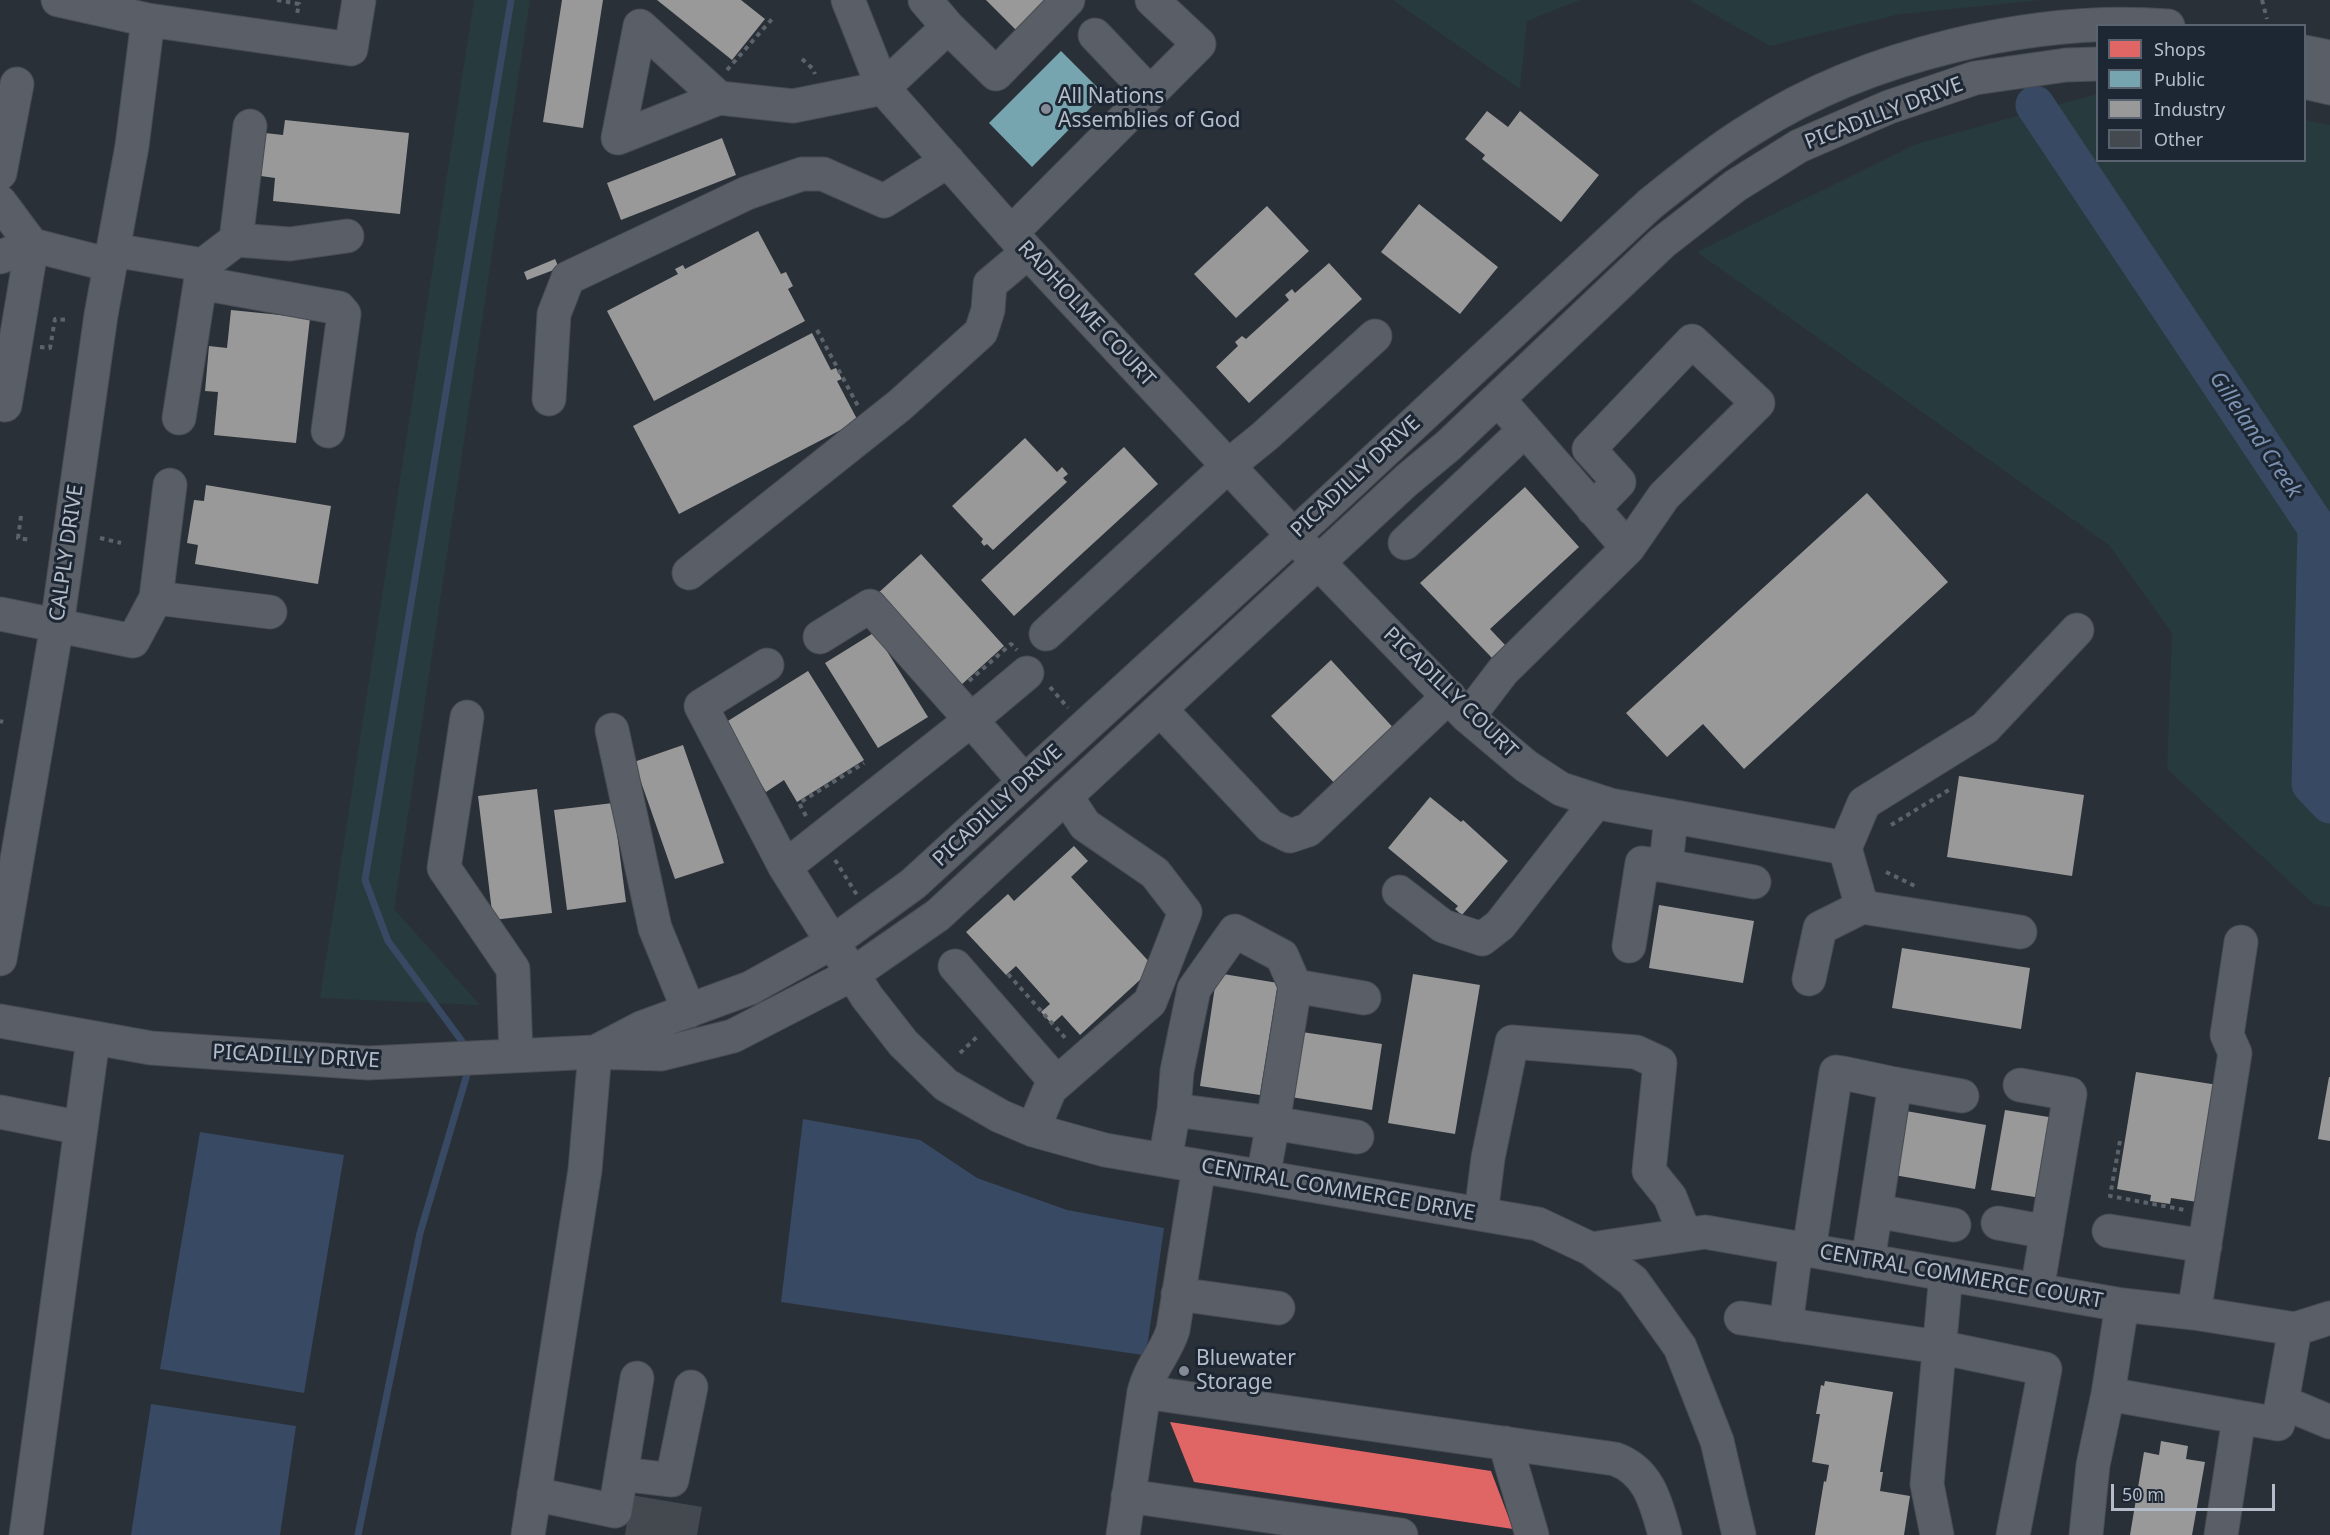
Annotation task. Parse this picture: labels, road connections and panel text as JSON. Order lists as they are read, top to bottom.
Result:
{
  "streets": {
    "street": [
      "PICADILLY DRIVE",
      "RADHOLME COURT",
      "CALPLY DRIVE",
      "PICADILLY COURT",
      "CENTRAL COMMERCE DRIVE",
      "CENTRAL COMMERCE COURT"
    ]
  },
  "crossings": [
    ["PICADILLY DRIVE", "RADHOLME COURT"],
    ["PICADILLY DRIVE", "PICADILLY COURT"],
    ["PICADILLY DRIVE", "CENTRAL COMMERCE DRIVE"],
    ["RADHOLME COURT", "PICADILLY COURT"],
    ["CENTRAL COMMERCE DRIVE", "CENTRAL COMMERCE COURT"]
  ],
  "water": ["Gilleland Creek"],
  "places": ["All Nations Assemblies of God", "Bluewater Storage"],
  "legend": [
    "Shops",
    "Public",
    "Industry",
    "Other"
  ],
  "scale_bar": "50 m"
}
